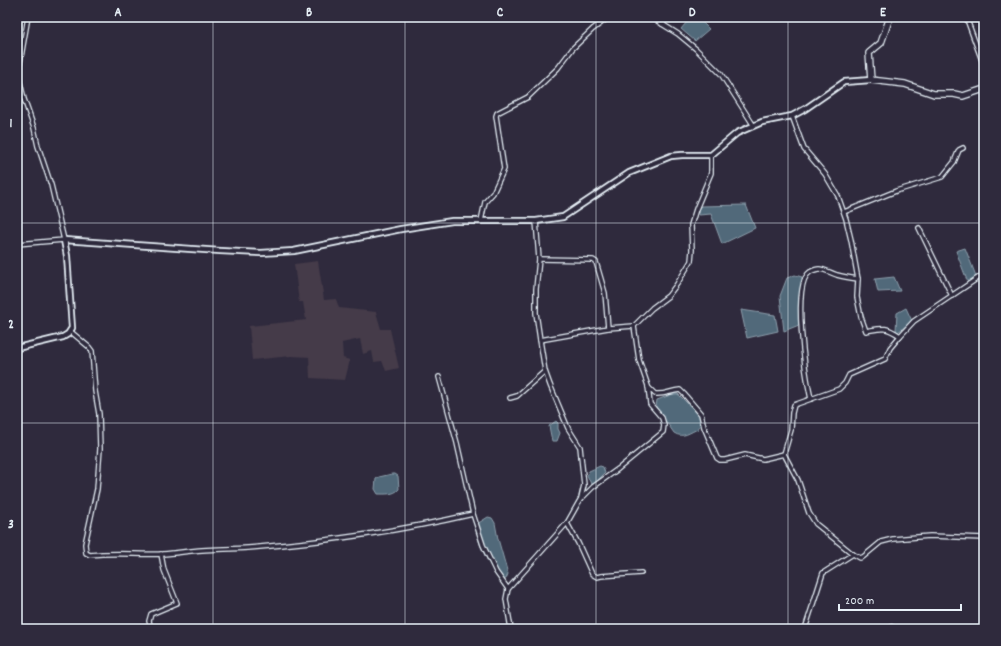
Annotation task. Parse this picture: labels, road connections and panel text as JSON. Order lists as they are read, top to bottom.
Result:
{
  "scale_bar": "200 m",
  "grid": {
    "columns": [
      "A",
      "B",
      "C",
      "D",
      "E"
    ],
    "rows": ["1", "2", "3"]
  }
}
